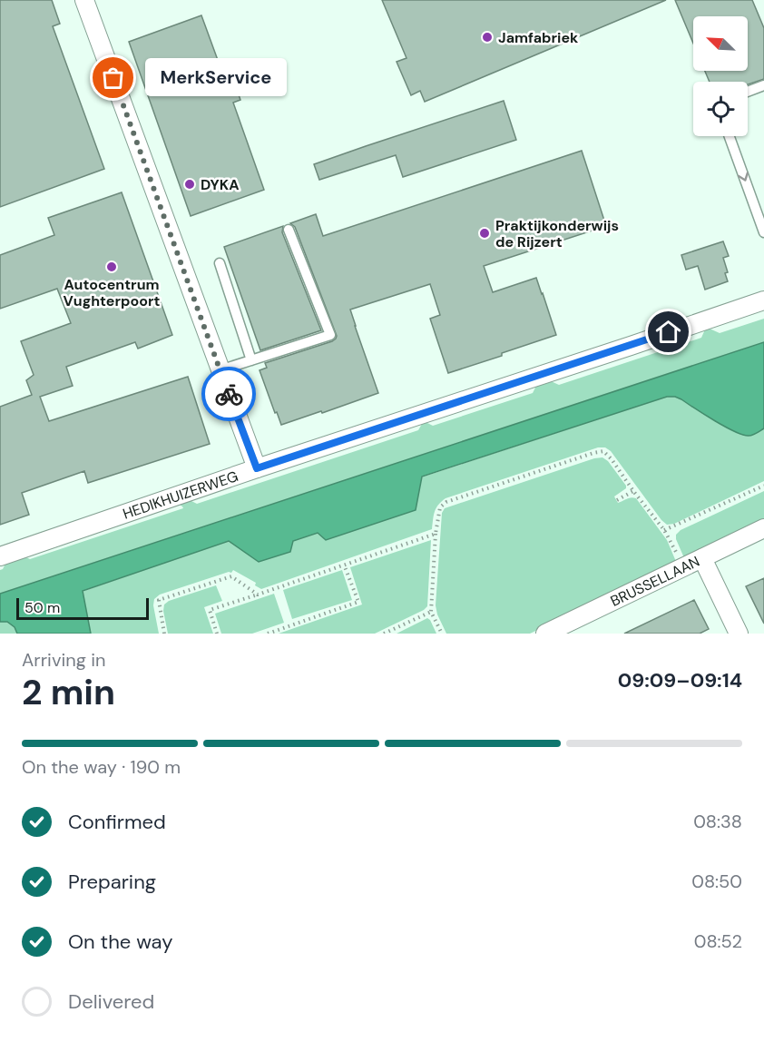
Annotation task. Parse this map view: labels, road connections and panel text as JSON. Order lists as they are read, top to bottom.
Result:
{
  "streets": {
    "street": ["HEDIKHUIZERWEG", "BRUSSELLAAN"]
  },
  "places": [
    "Jamfabriek",
    "MerkService",
    "DYKA",
    "Praktijkonderwijs de Rijzert",
    "Autocentrum Vughterpoort"
  ],
  "scale_bar": "50 m",
  "north": "top left",
  "page": {
    "bubble": "MerkService",
    "scale": "50 m",
    "heading": ["2 min", "Arriving in", "09:09–09:14"],
    "bar": "On the way · 190 m",
    "list": [
      ["Confirmed", "08:38"],
      ["Preparing", "08:50"],
      ["On the way", "08:52"],
      "Delivered"
    ]
  }
}
